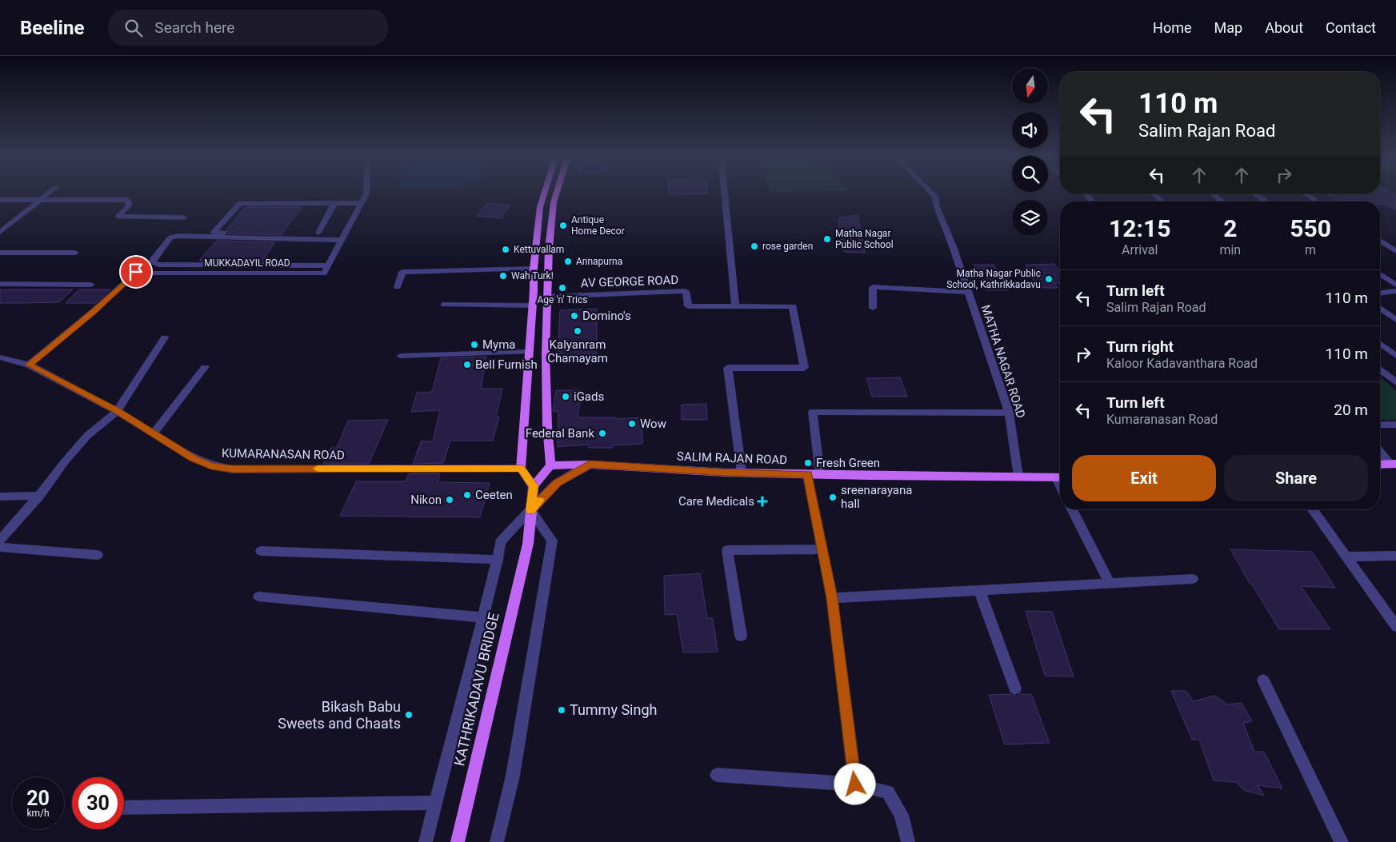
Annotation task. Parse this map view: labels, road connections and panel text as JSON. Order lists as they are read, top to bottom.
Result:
{
  "streets": {
    "main road": ["SALIM RAJAN ROAD", "KATHRIKADAVU BRIDGE"],
    "street": [
      "MUKKADAYIL ROAD",
      "AV GEORGE ROAD",
      "MATHA NAGAR ROAD",
      "KUMARANASAN ROAD"
    ]
  },
  "crossings": [
    ["MUKKADAYIL ROAD", "KUMARANASAN ROAD"],
    ["AV GEORGE ROAD", "SALIM RAJAN ROAD"],
    ["MATHA NAGAR ROAD", "SALIM RAJAN ROAD"]
  ],
  "places": {
    "other": [
      "Antique Home Decor",
      "Matha Nagar Public School",
      "rose garden",
      "Kettuvallam",
      "Annapurna",
      "Wah Turk!",
      "Matha Nagar Public School, Kathrikkadavu",
      "Age 'n' Trics",
      "Domino's",
      "Kalyanram Chamayam",
      "Myma",
      "Bell Furnish",
      "iGads",
      "Wow",
      "Federal Bank",
      "Fresh Green",
      "Ceeten",
      "sreenarayana hall",
      "Nikon",
      "Tummy Singh",
      "Bikash Babu Sweets and Chaats"
    ],
    "health": ["Care Medicals"]
  },
  "north": "bottom",
  "page": {
    "header": "Beeline",
    "search": "Search here",
    "nav": [
      "Home",
      "Map",
      "About",
      "Contact"
    ],
    "turn": ["110 m", "Salim Rajan Road"],
    "eta": [
      "12:15",
      "Arrival",
      "2",
      "min",
      "550",
      "m"
    ],
    "list": [
      {
        "name": "Turn left",
        "note": "Salim Rajan Road",
        "value": "110 m"
      },
      {
        "name": "Turn right",
        "note": "Kaloor Kadavanthara Road",
        "value": "110 m"
      },
      {
        "name": "Turn left",
        "note": "Kumaranasan Road",
        "value": "20 m"
      }
    ],
    "buttons": ["Exit", "Share"],
    "speed": "20 km/h",
    "limit": "30"
  }
}
